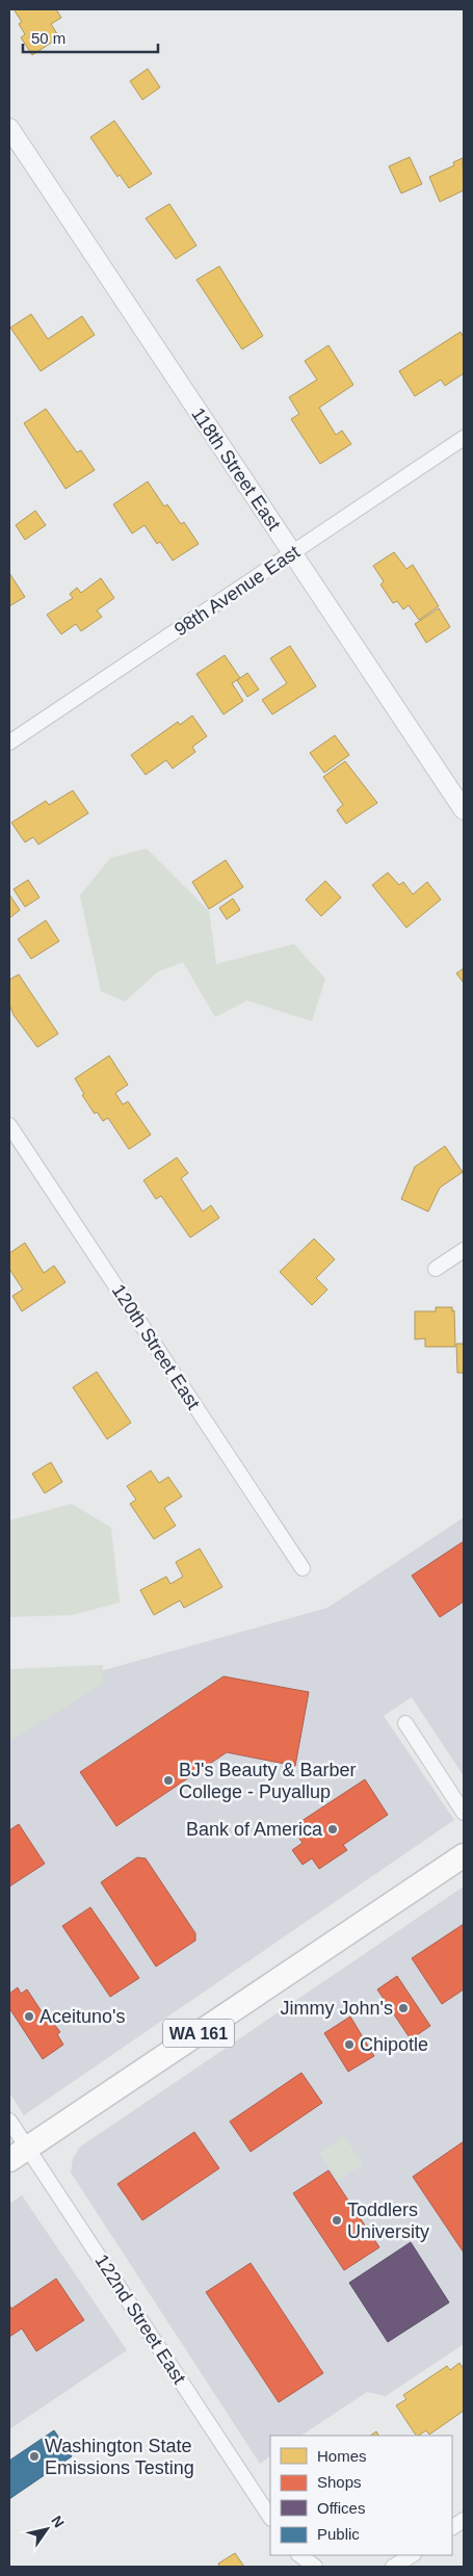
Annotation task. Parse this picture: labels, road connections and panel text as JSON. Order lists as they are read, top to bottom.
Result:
{
  "streets": {
    "main road": ["WA 161"],
    "street": [
      "118th Street East",
      "98th Avenue East",
      "120th Street East",
      "122nd Street East"
    ]
  },
  "crossings": [
    ["118th Street East", "98th Avenue East"],
    ["WA 161", "122nd Street East"]
  ],
  "places": [
    "BJ's Beauty & Barber College - Puyallup",
    "Bank of America",
    "Jimmy John's",
    "Aceituno's",
    "Chipotle",
    "Toddlers University",
    "Washington State Emissions Testing"
  ],
  "legend": [
    "Homes",
    "Shops",
    "Offices",
    "Public"
  ],
  "scale_bar": "50 m",
  "north": "top right"
}
